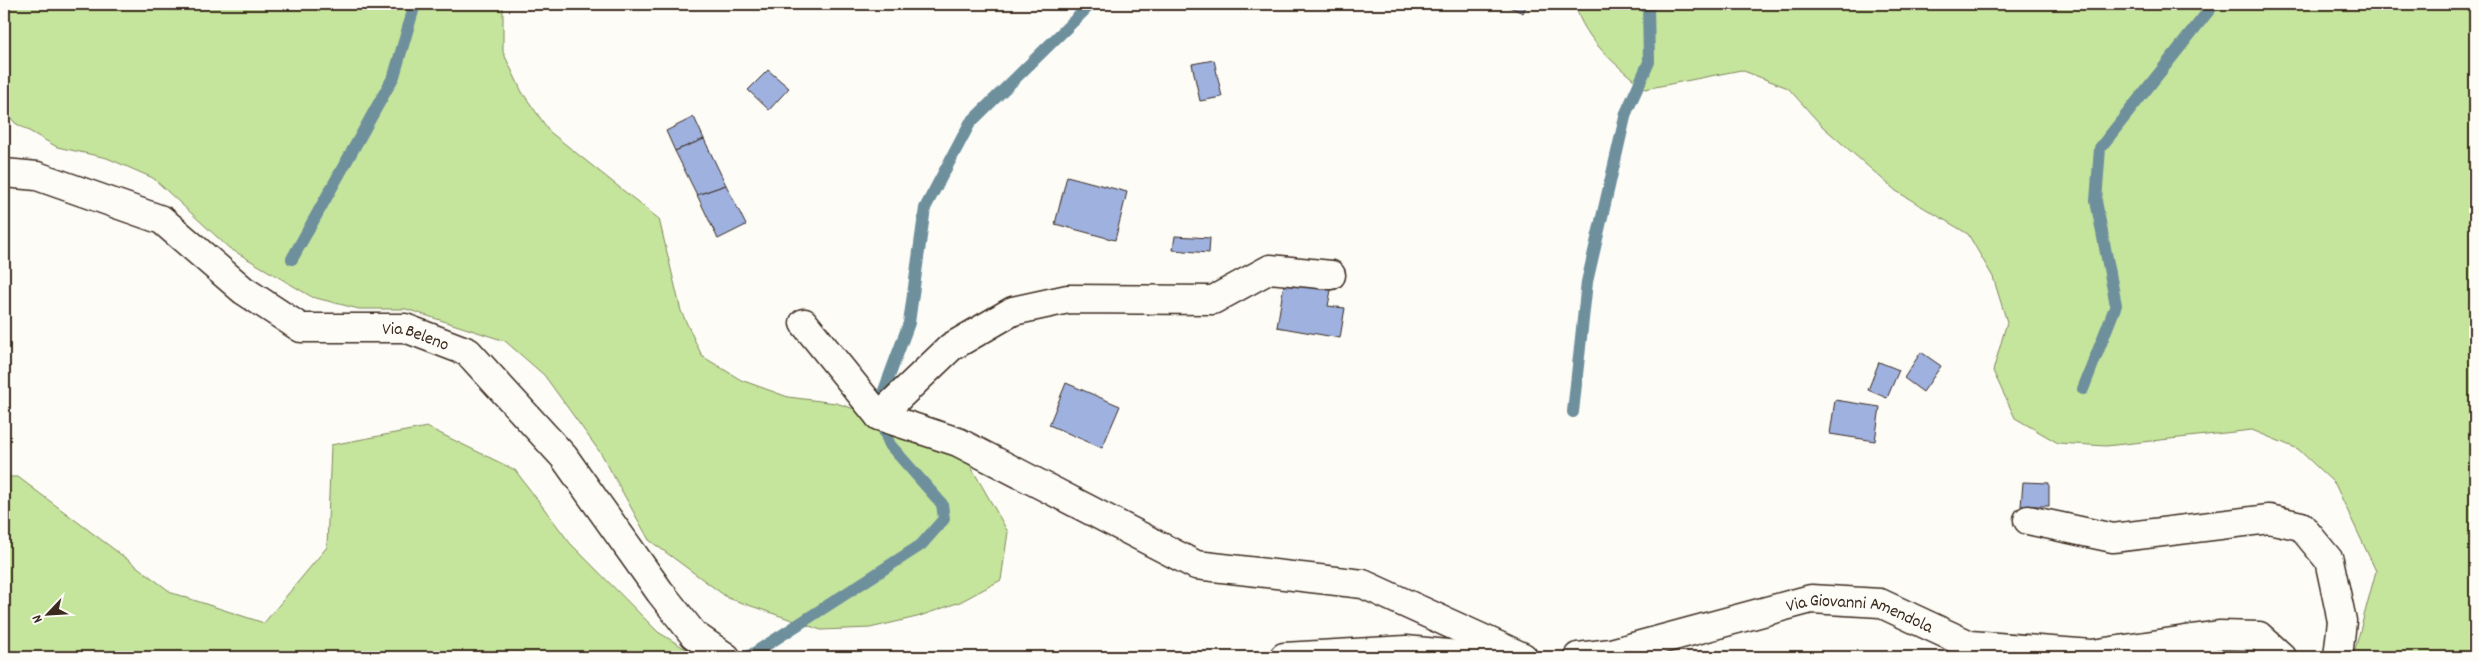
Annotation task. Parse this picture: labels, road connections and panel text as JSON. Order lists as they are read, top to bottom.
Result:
{
  "streets": {
    "street": ["Via Beleno", "Via Giovanni Amendola"]
  },
  "north": "bottom left"
}
